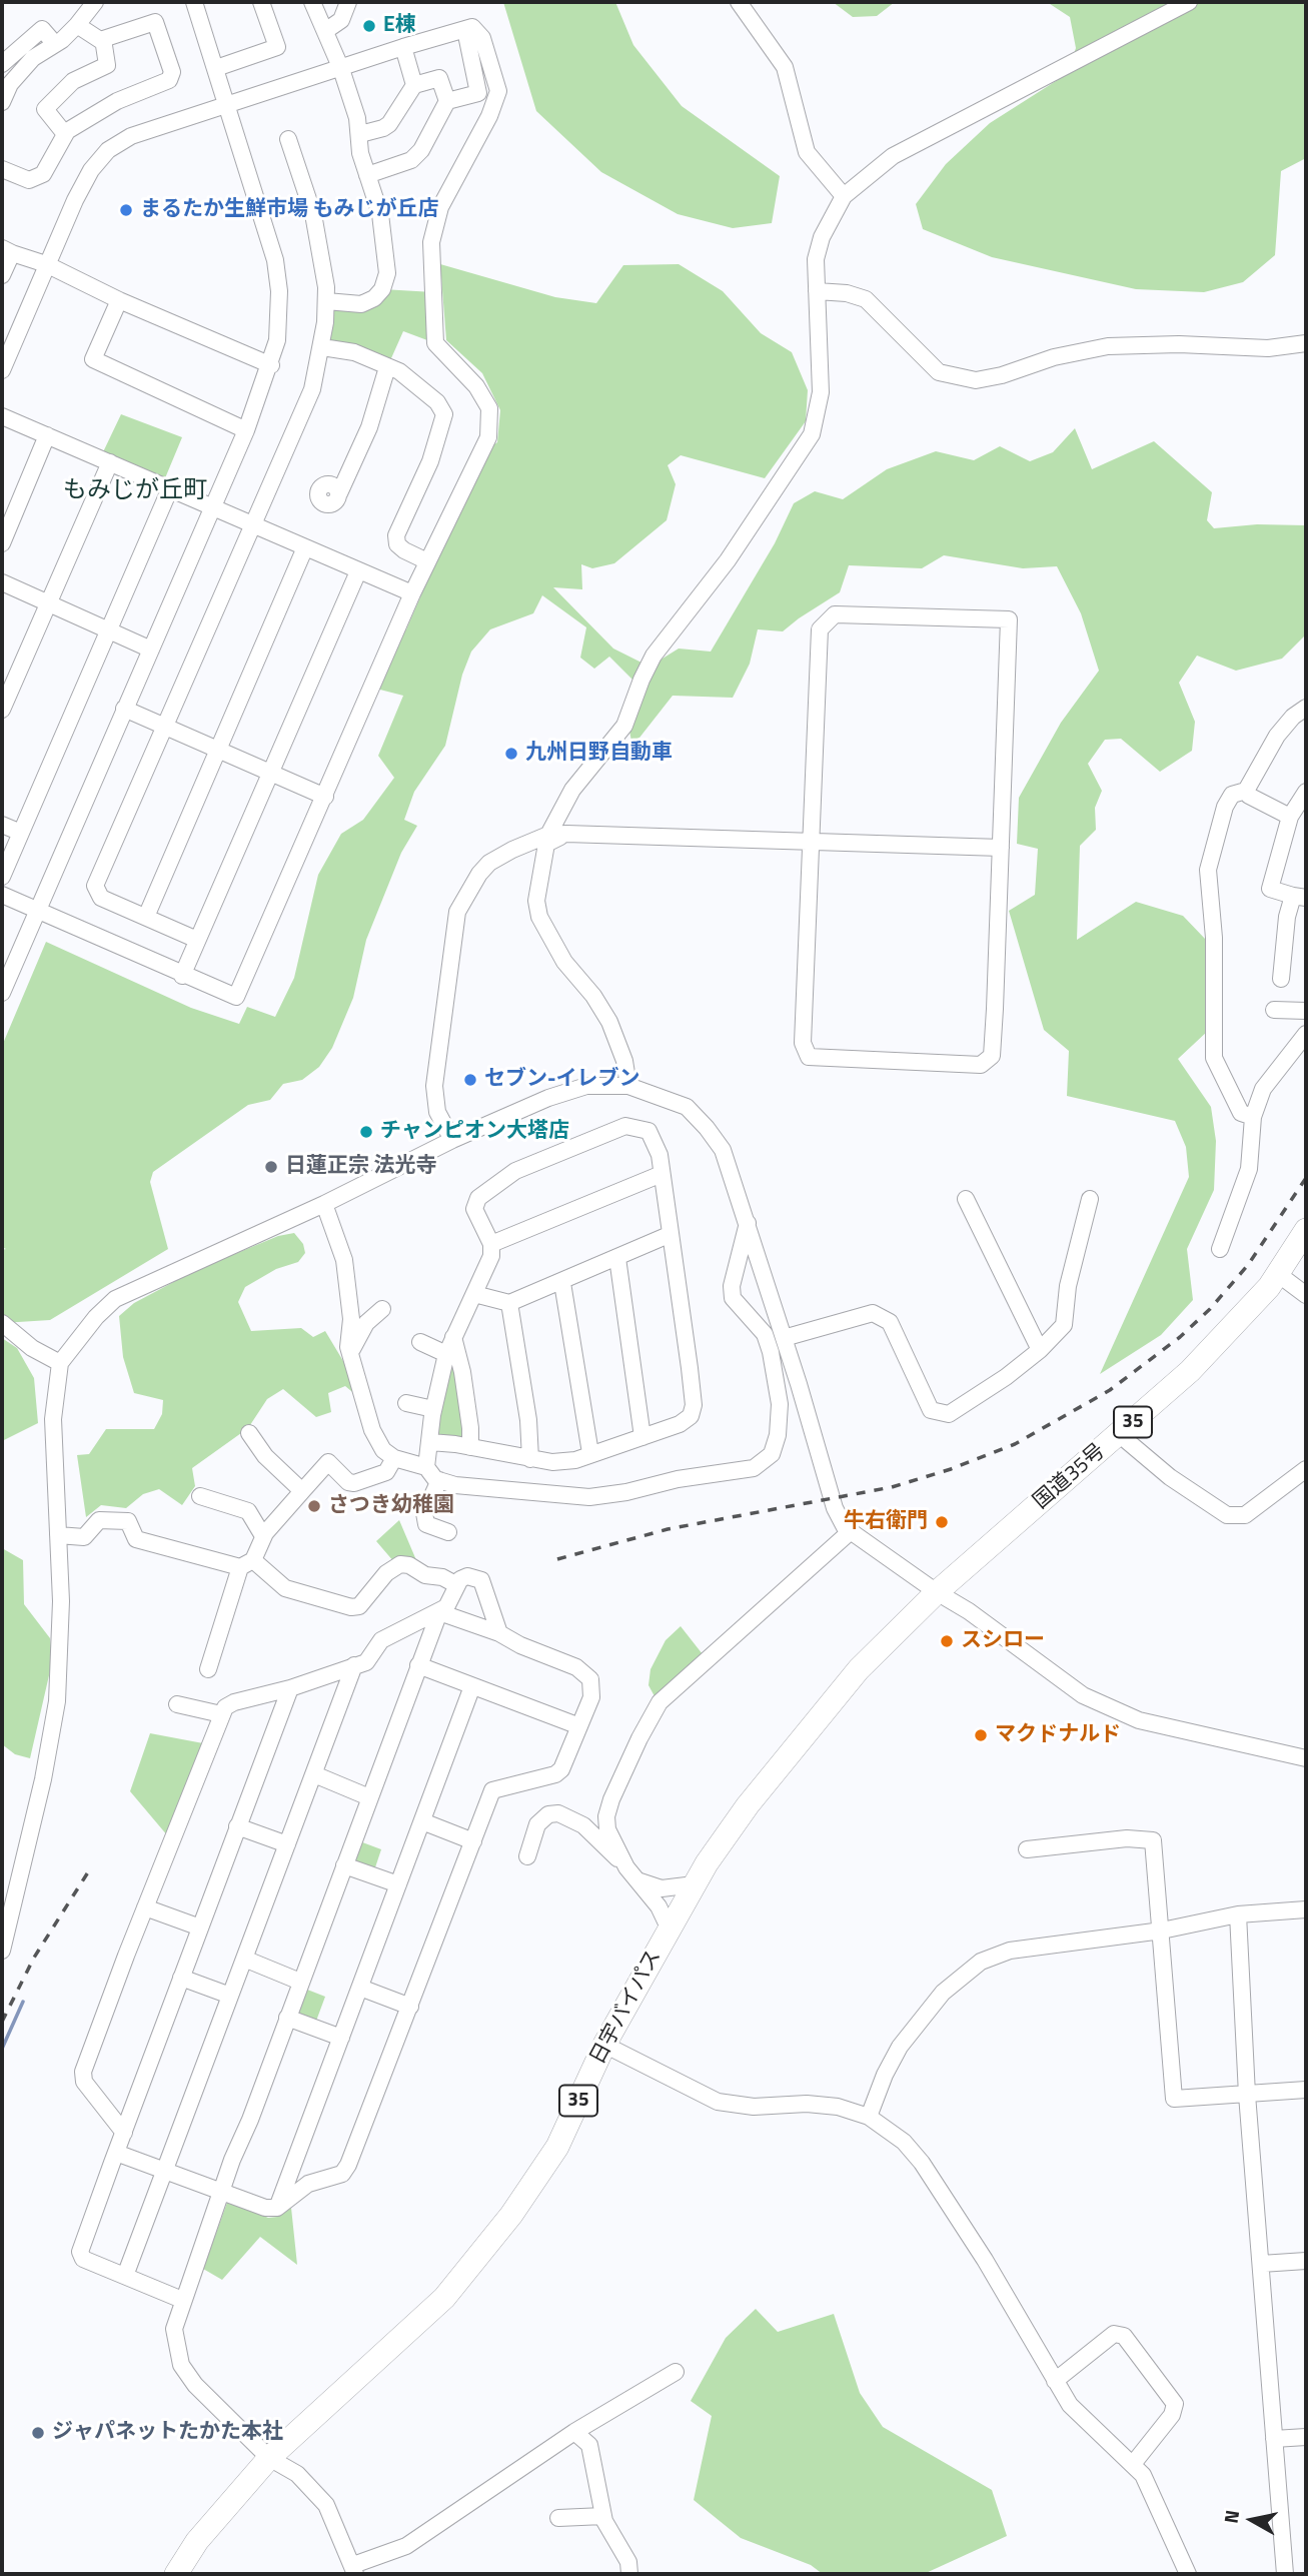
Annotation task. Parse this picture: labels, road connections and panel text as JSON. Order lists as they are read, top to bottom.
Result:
{
  "streets": {
    "highway": ["35", "国道35号", "日宇バイパス"]
  },
  "crossings": [
    ["国道35号", "日宇バイパス"]
  ],
  "districts": ["もみじが丘町"],
  "places": [
    "E棟",
    "まるたか生鮮市場 もみじが丘店",
    "九州日野自動車",
    "セブン-イレブン",
    "チャンピオン大塔店",
    "日蓮正宗 法光寺",
    "さつき幼稚園",
    "牛右衛門",
    "スシロー",
    "マクドナルド",
    "ジャパネットたかた本社"
  ],
  "north": "left"
}
